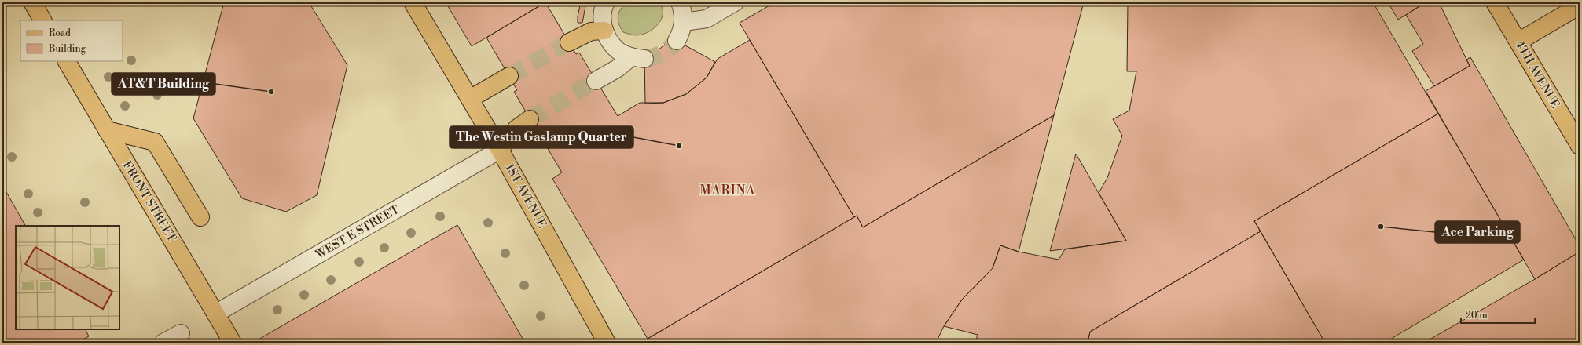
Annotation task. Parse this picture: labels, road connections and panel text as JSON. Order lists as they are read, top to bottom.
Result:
{
  "streets": {
    "main road": ["4TH AVENUE", "1ST AVENUE", "FRONT STREET"],
    "street": ["WEST E STREET"]
  },
  "crossings": [
    ["1ST AVENUE", "WEST E STREET"],
    ["FRONT STREET", "WEST E STREET"]
  ],
  "districts": ["MARINA"],
  "places": ["AT&T Building", "The Westin Gaslamp Quarter", "Ace Parking"],
  "legend": ["Road", "Building"],
  "scale_bar": "20 m"
}
